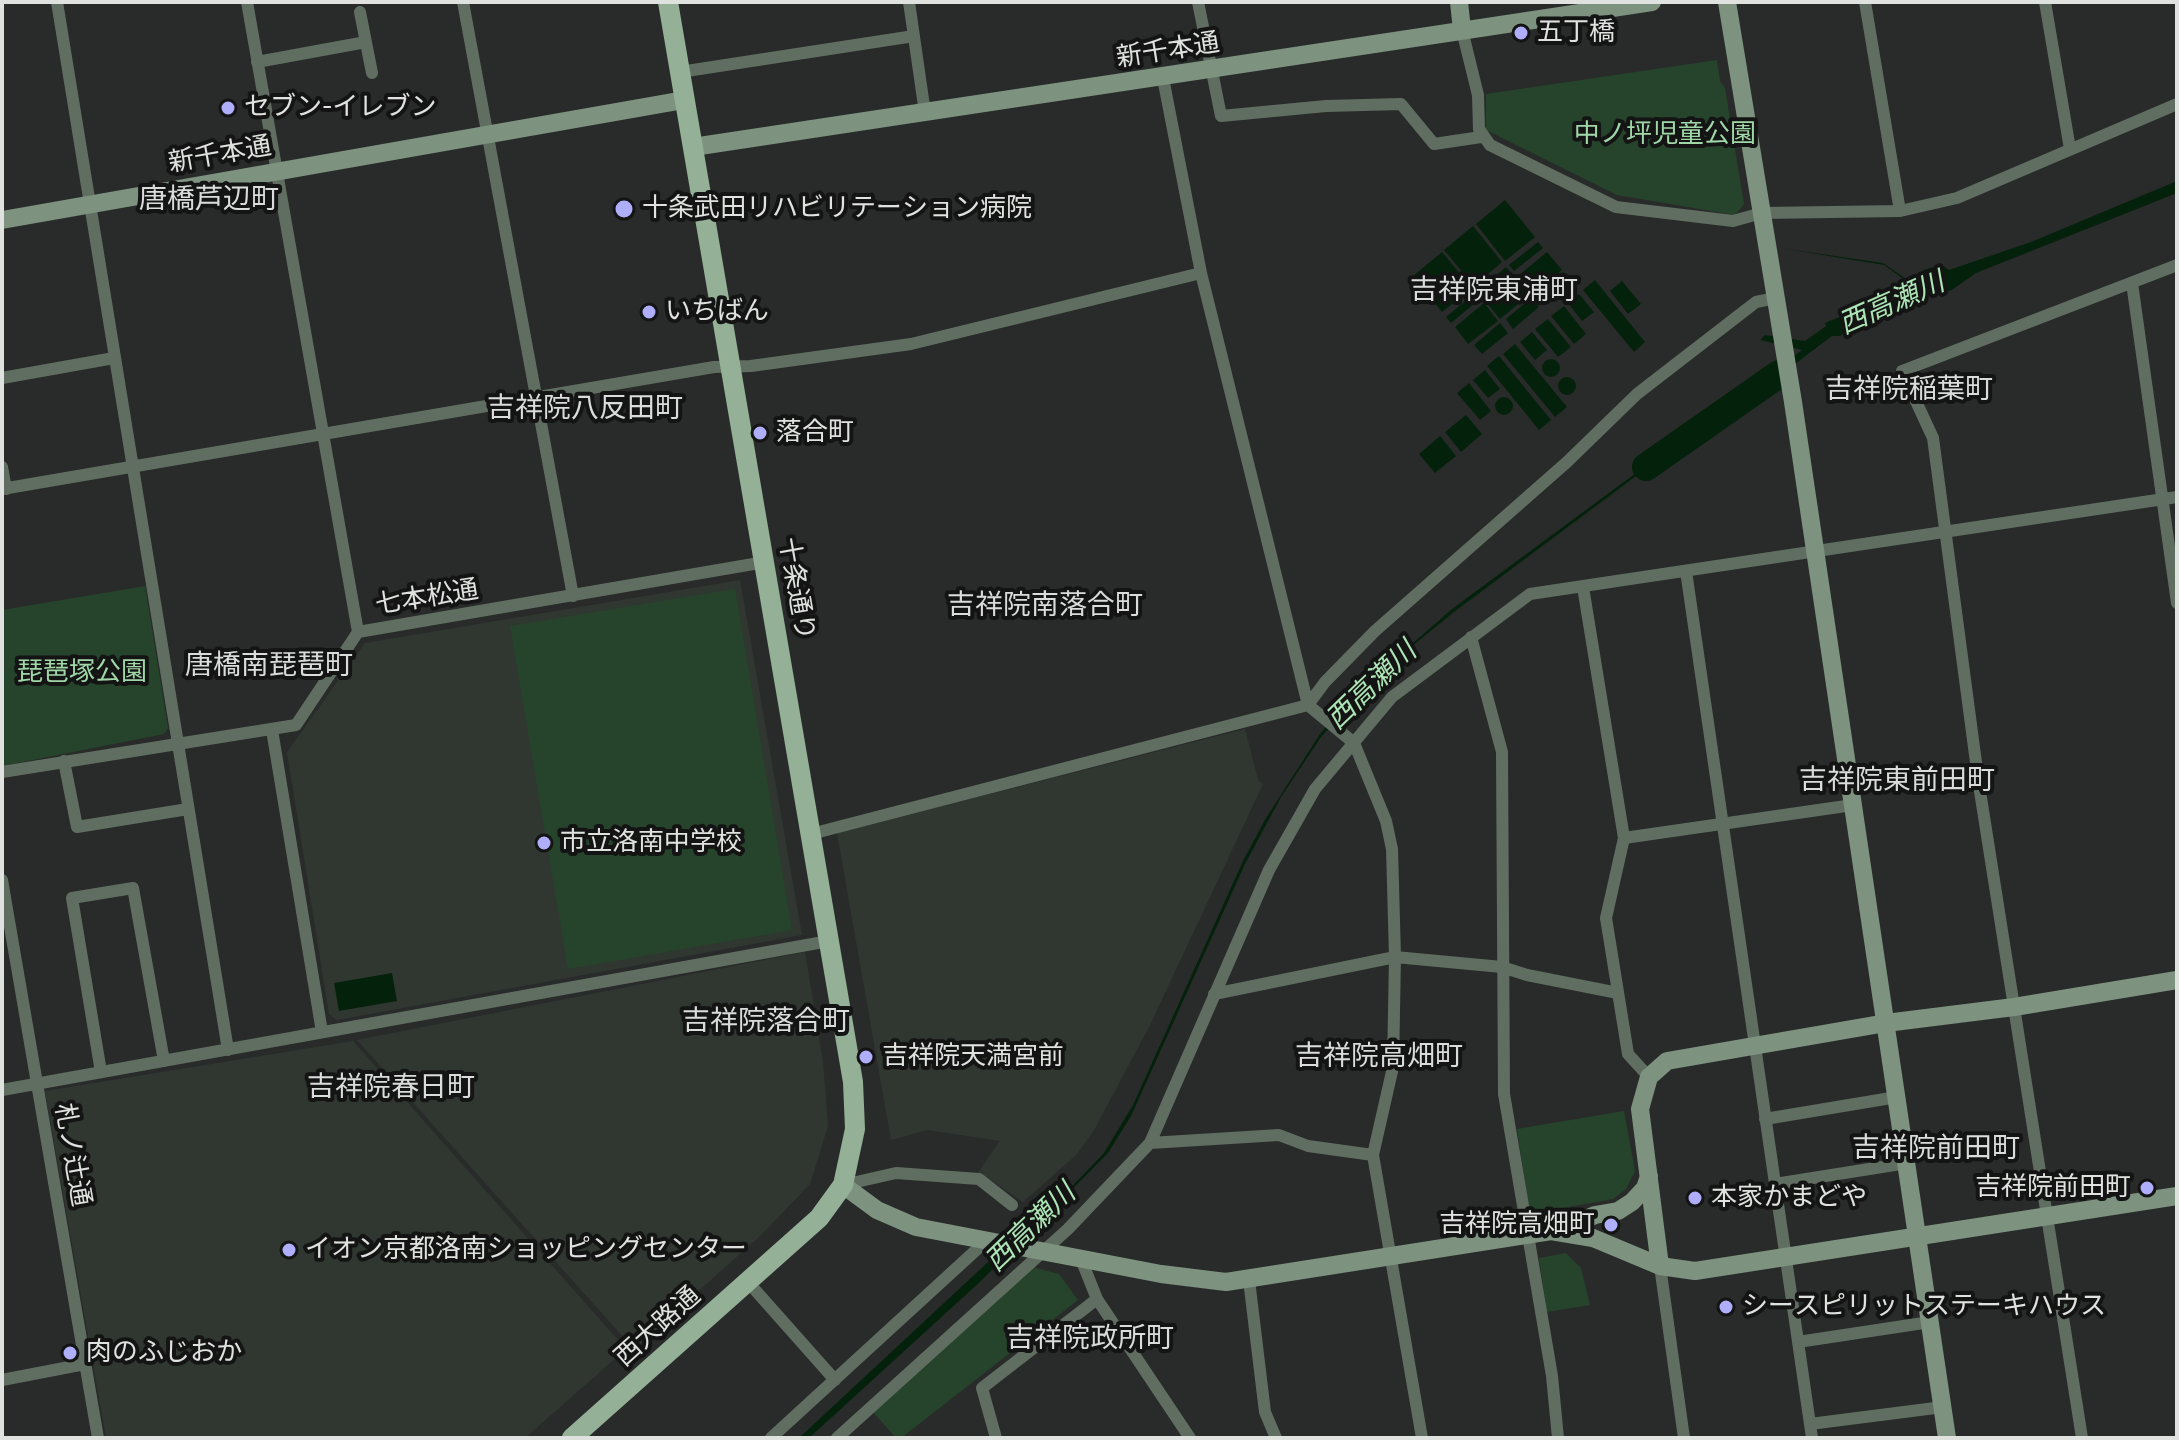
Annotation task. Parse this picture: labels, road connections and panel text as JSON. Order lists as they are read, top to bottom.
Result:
{
  "streets": {
    "main road": ["十条通り", "西大路通"],
    "street": ["新千本通", "七本松通", "札ノ辻通"]
  },
  "crossings": [
    ["新千本通", "十条通り"],
    ["十条通り", "七本松通"],
    ["十条通り", "西大路通"]
  ],
  "districts": [
    "唐橋芦辺町",
    "吉祥院東浦町",
    "吉祥院稲葉町",
    "吉祥院八反田町",
    "吉祥院南落合町",
    "唐橋南琵琶町",
    "吉祥院東前田町",
    "吉祥院落合町",
    "吉祥院高畑町",
    "吉祥院春日町",
    "吉祥院前田町",
    "吉祥院政所町"
  ],
  "water": ["西高瀬川"],
  "parks": ["中ノ坪児童公園", "琵琶塚公園"],
  "places": [
    "五丁橋",
    "セブン-イレブン",
    "十条武田リハビリテーション病院",
    "いちばん",
    "落合町",
    "市立洛南中学校",
    "吉祥院天満宮前",
    "吉祥院前田町",
    "本家かまどや",
    "吉祥院高畑町",
    "イオン京都洛南ショッピングセンター",
    "シースピリットステーキハウス",
    "肉のふじおか"
  ]
}
